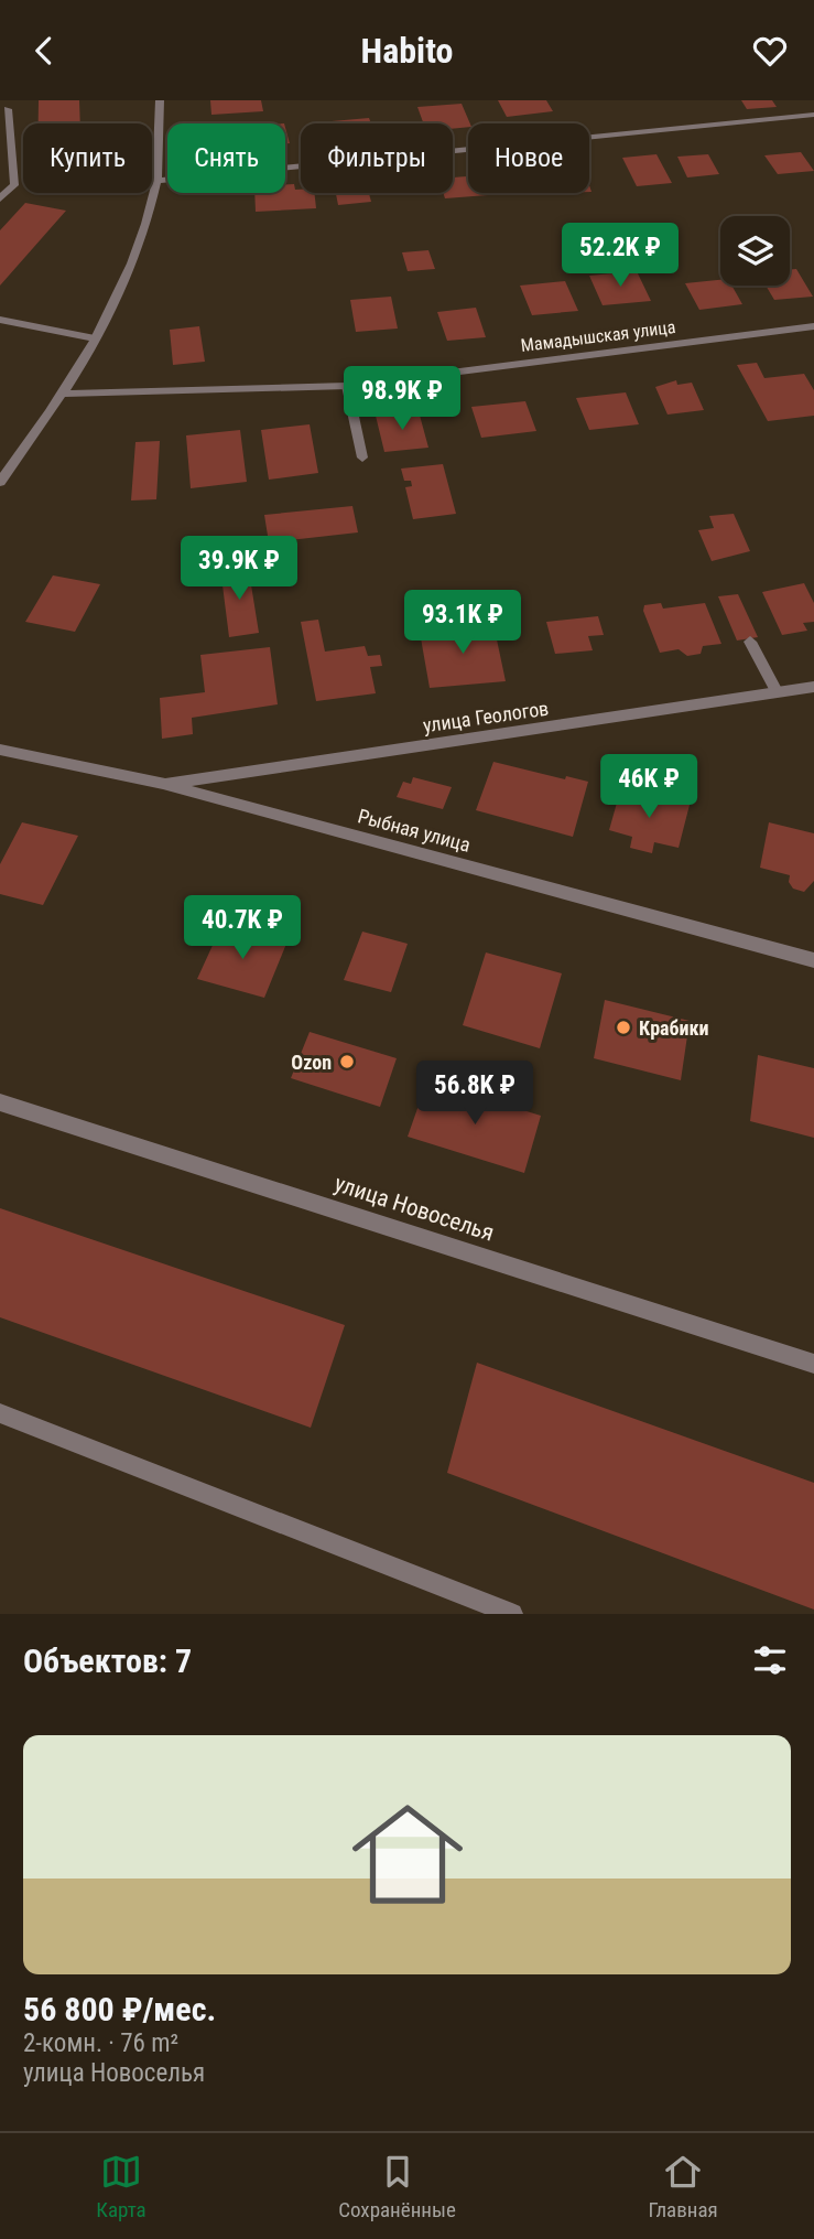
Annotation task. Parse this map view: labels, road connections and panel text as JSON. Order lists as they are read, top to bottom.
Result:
{
  "streets": {
    "street": [
      "Мамадышская улица",
      "улица Геологов",
      "Рыбная улица",
      "улица Новоселья"
    ]
  },
  "crossings": [
    ["улица Геологов", "Рыбная улица"]
  ],
  "places": ["Крабики", "Ozon"],
  "page": {
    "header": "Habito",
    "chip": [
      "Купить",
      "Снять",
      "Фильтры",
      "Новое"
    ],
    "price": [
      "52.2K ₽",
      "98.9K ₽",
      "39.9K ₽",
      "93.1K ₽",
      "46K ₽",
      "40.7K ₽",
      "56.8K ₽"
    ],
    "heading": "Объектов: 7",
    "list": [
      {
        "name": "56 800 ₽/мес.",
        "note": "2-комн. · 76 m² · улица Новоселья"
      }
    ],
    "tabs": ["Карта", "Сохранённые", "Главная"]
  }
}
